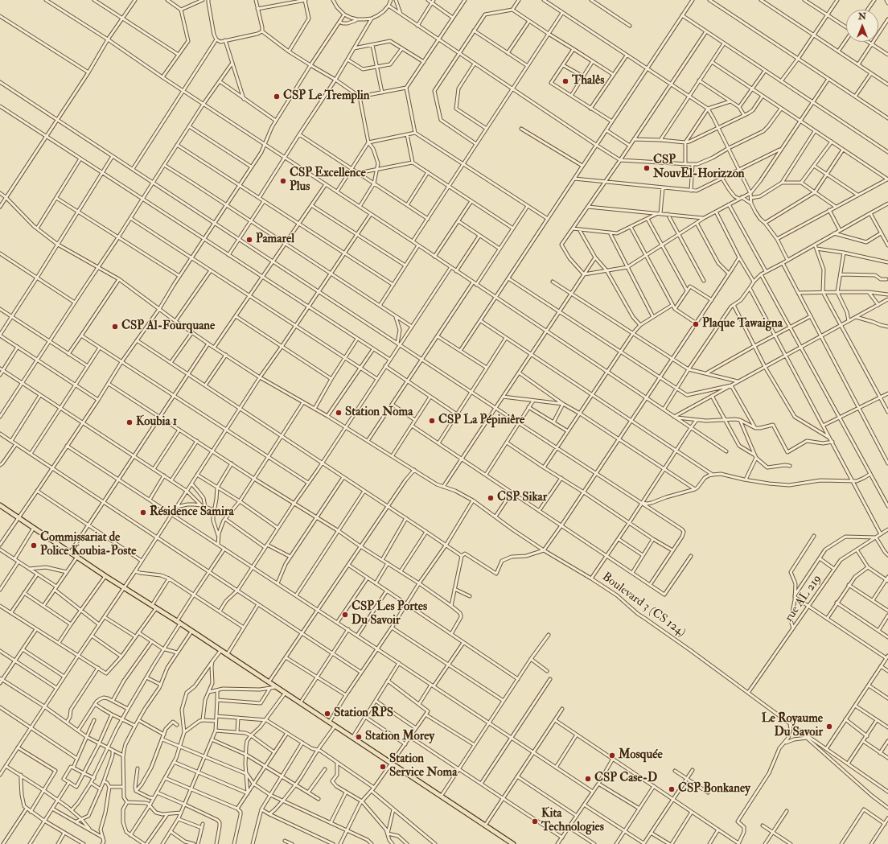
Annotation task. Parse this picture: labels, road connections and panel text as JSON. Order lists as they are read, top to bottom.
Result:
{
  "streets": {
    "street": ["rue AL 219", "Boulevard 3 (CS 124)"]
  },
  "crossings": [
    ["rue AL 219", "Boulevard 3 (CS 124)"]
  ],
  "places": [
    "Thalês",
    "CSP Le Tremplin",
    "CSP NouvEl-Horizzon",
    "CSP Excellence Plus",
    "Pamarel",
    "Plaque Tawaigna",
    "CSP Al-Fourquane",
    "Station Noma",
    "CSP La Pépiniêre",
    "Koubia 1",
    "CSP Sikar",
    "Résidence Samira",
    "Commissariat de Police Koubia-Poste",
    "CSP Les Portes Du Savoir",
    "Station RPS",
    "Le Royaume Du Savoir",
    "Station Morey",
    "Mosquée",
    "Station Service Noma",
    "CSP Case-D",
    "CSP Bonkaney",
    "Kita Technologies"
  ],
  "north": "top"
}
